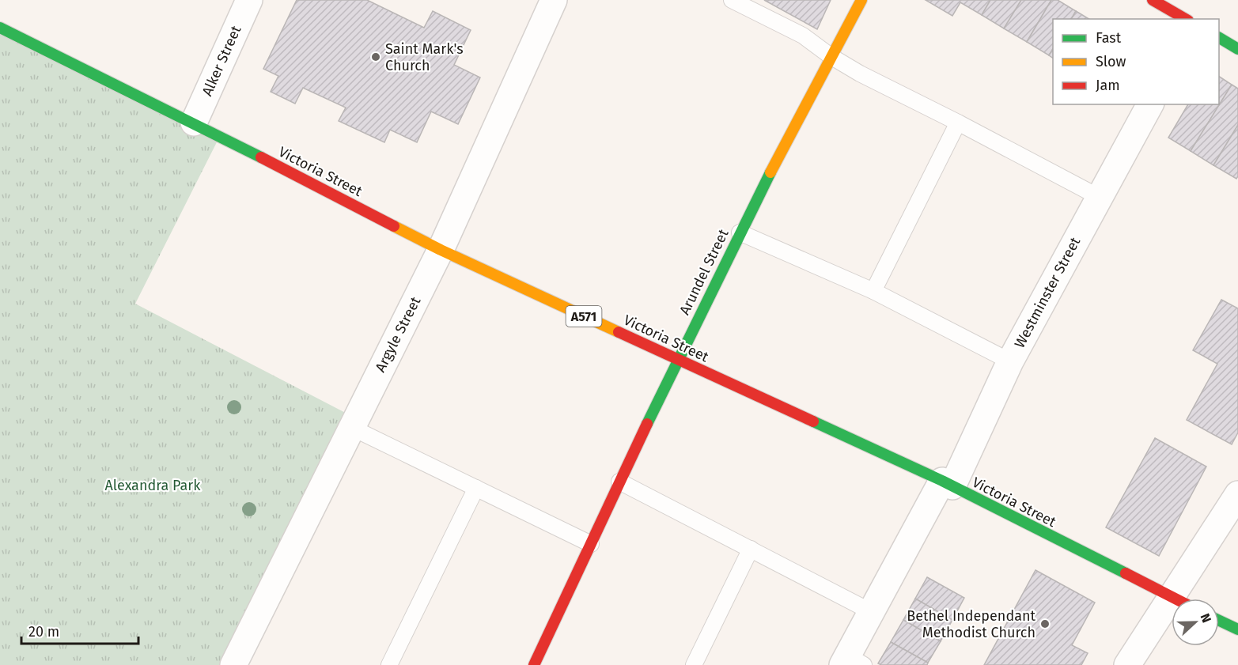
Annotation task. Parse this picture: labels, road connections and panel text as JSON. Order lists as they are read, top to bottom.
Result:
{
  "streets": {
    "main road": ["Victoria Street", "Arundel Street", "A571"],
    "street": ["Alker Street", "Westminster Street", "Argyle Street"]
  },
  "crossings": [
    ["Alker Street", "Victoria Street"],
    ["Victoria Street", "Arundel Street"],
    ["Victoria Street", "Westminster Street"],
    ["Victoria Street", "Argyle Street"]
  ],
  "parks": ["Alexandra Park"],
  "places": ["Saint Mark's Church", "Bethel Independant Methodist Church"],
  "legend": ["Fast", "Slow", "Jam"],
  "scale_bar": "20 m",
  "north": "right"
}
